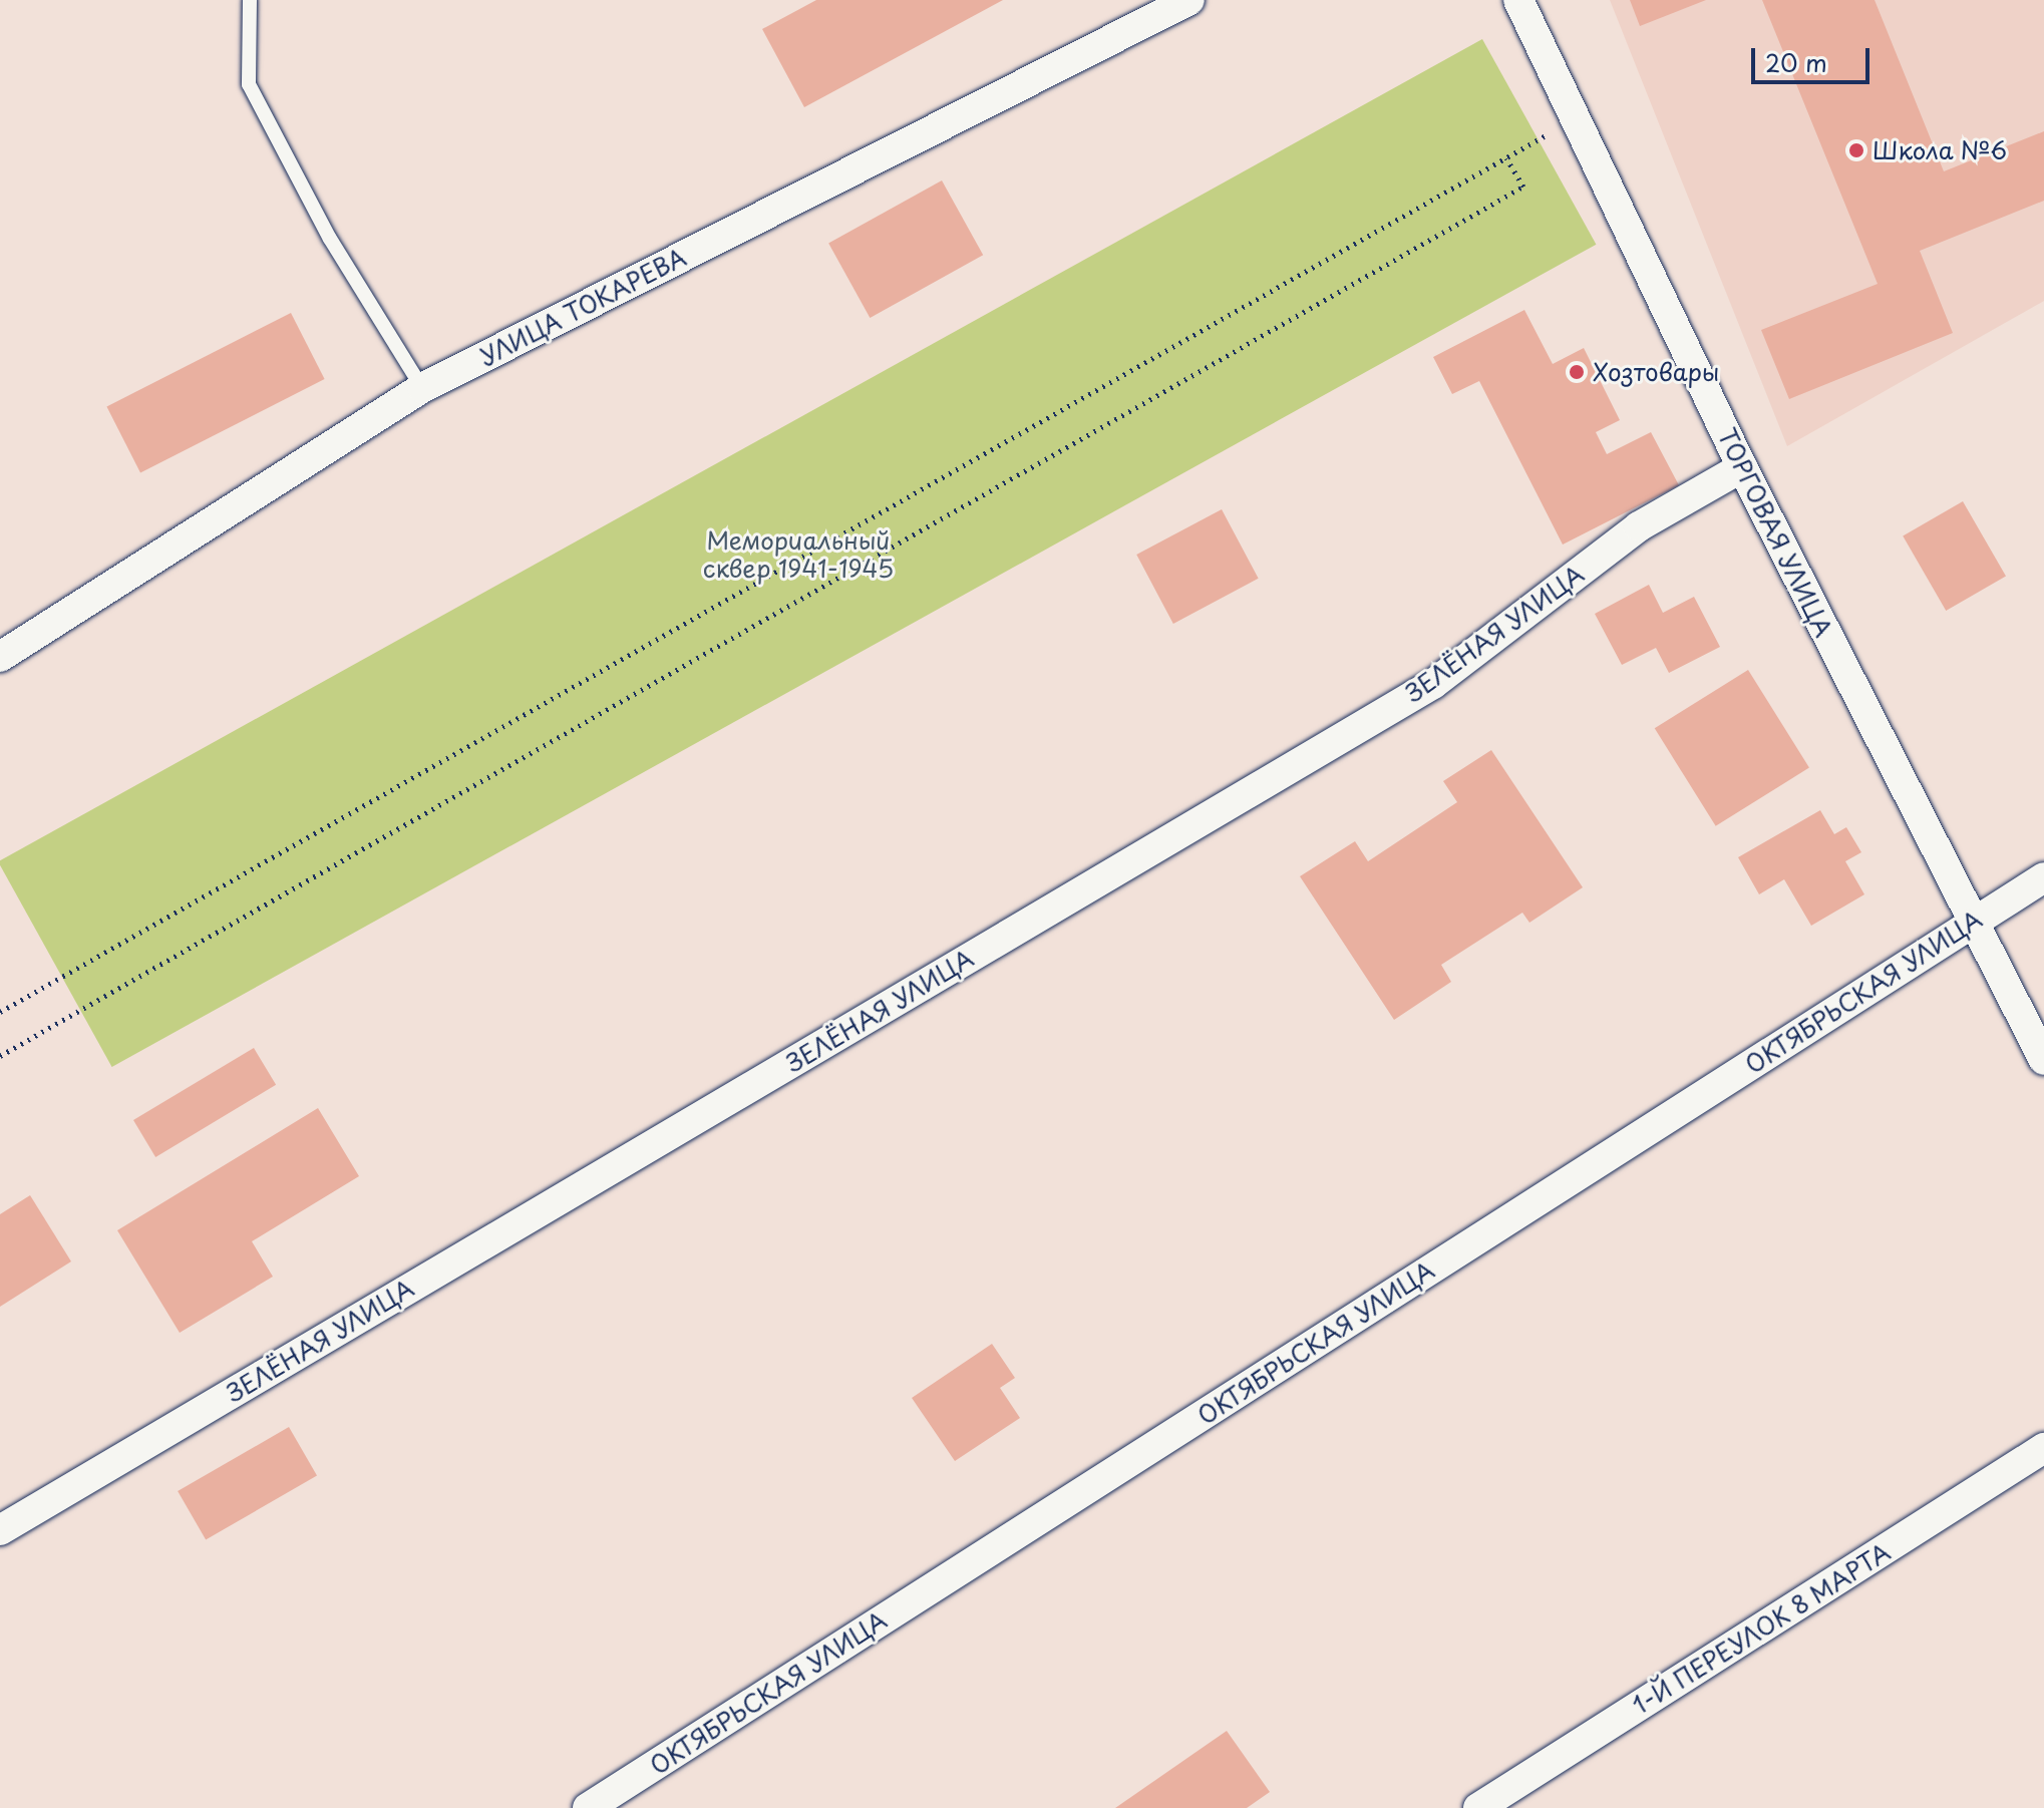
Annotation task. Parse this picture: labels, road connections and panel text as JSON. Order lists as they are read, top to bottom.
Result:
{
  "streets": {
    "street": [
      "УЛИЦА ТОКАРЕВА",
      "ТОРГОВАЯ УЛИЦА",
      "ЗЕЛЁНАЯ УЛИЦА",
      "ОКТЯБРЬСКАЯ УЛИЦА",
      "1-Й ПЕРЕУЛОК 8 МАРТА"
    ]
  },
  "crossings": [
    ["ТОРГОВАЯ УЛИЦА", "ЗЕЛЁНАЯ УЛИЦА"],
    ["ТОРГОВАЯ УЛИЦА", "ОКТЯБРЬСКАЯ УЛИЦА"]
  ],
  "parks": ["Мемориальный сквер 1941-1945"],
  "places": ["Школа №6", "Хозтовары"],
  "scale_bar": "20 m"
}
